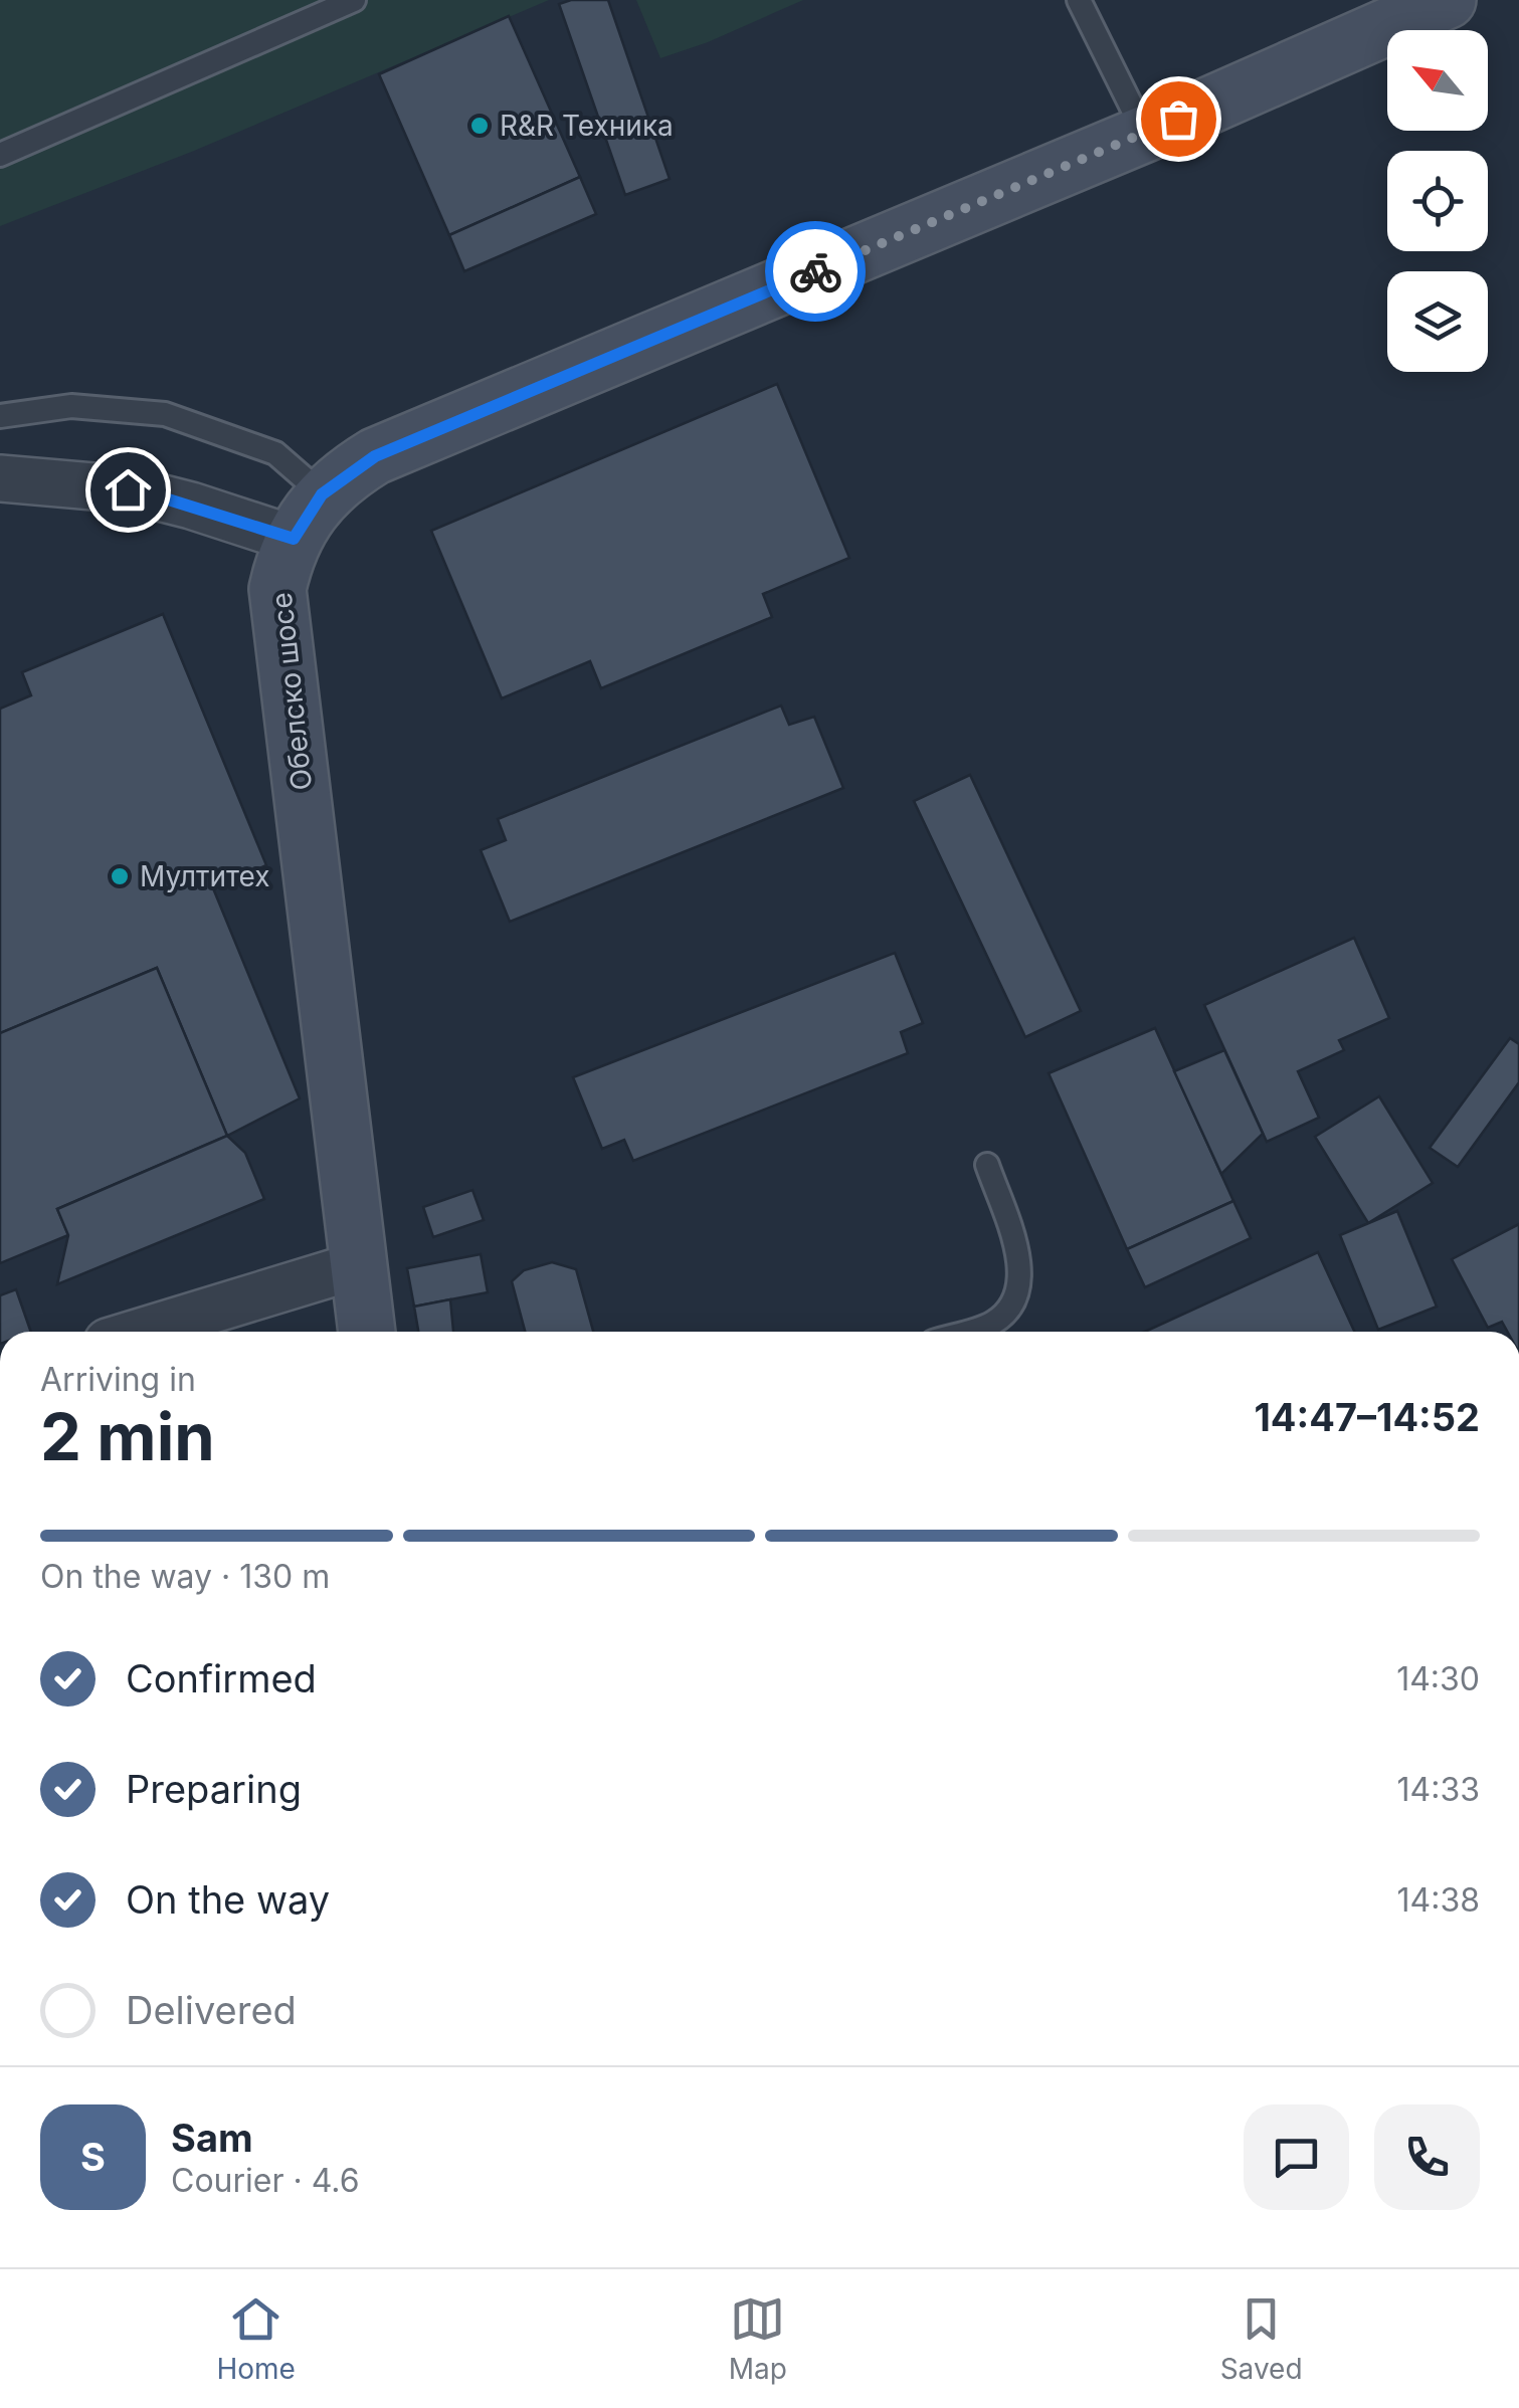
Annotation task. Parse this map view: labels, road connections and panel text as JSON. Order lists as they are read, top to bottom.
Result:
{
  "streets": {
    "street": ["Обелско шосе"]
  },
  "places": ["R&R Техника", "Мултитех"],
  "north": "top left",
  "page": {
    "heading": ["2 min", "Arriving in", "14:47–14:52"],
    "panel": ["Sam", "Courier · 4.6"],
    "bar": "On the way · 130 m",
    "list": [
      ["Confirmed", "14:30"],
      ["Preparing", "14:33"],
      ["On the way", "14:38"],
      "Delivered"
    ],
    "round": "S",
    "tabs": ["Home", "Map", "Saved"]
  }
}
